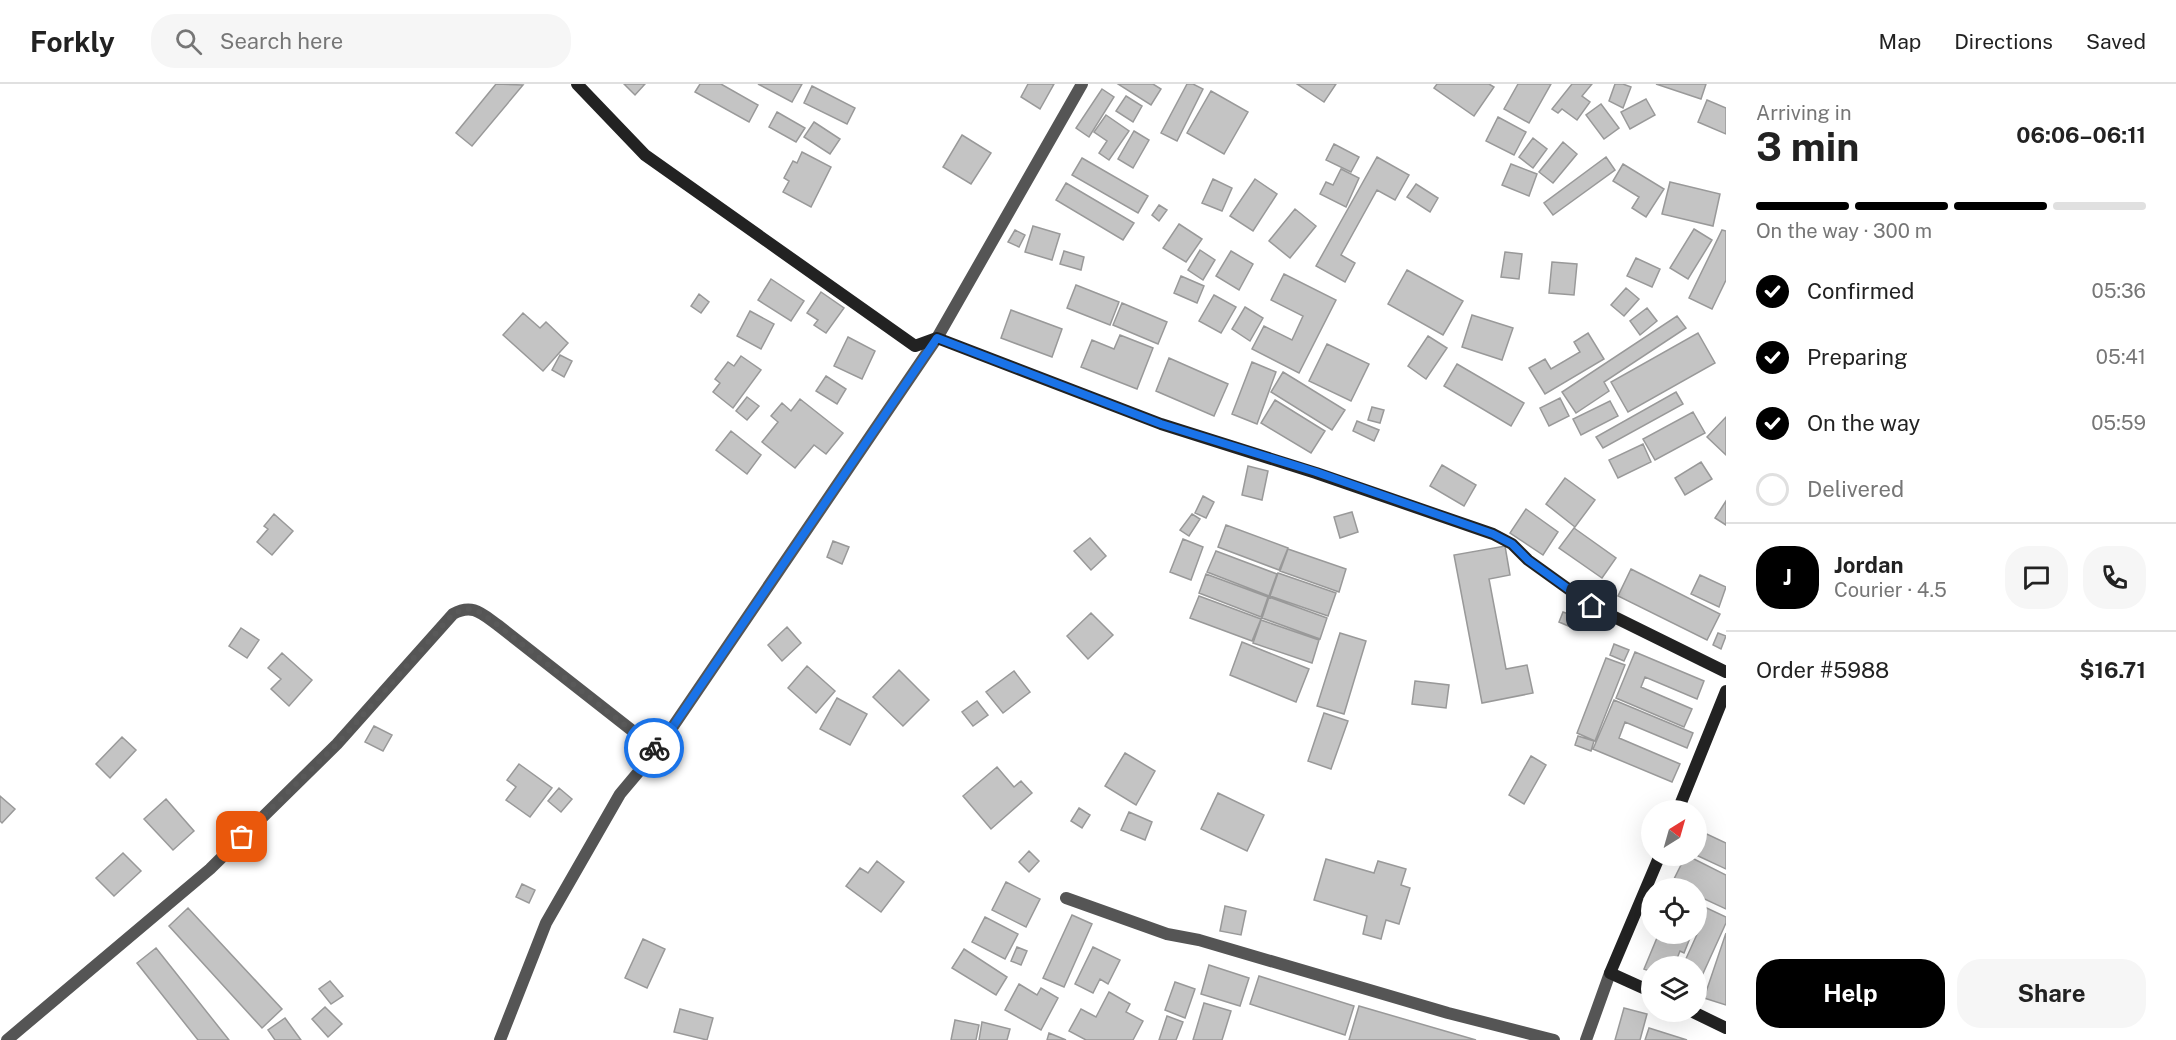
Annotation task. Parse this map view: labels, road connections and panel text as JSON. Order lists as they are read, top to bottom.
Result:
{
  "north": "top right",
  "page": {
    "header": "Forkly",
    "search": "Search here",
    "nav": ["Map", "Directions", "Saved"],
    "heading": ["3 min", "Arriving in", "06:06–06:11"],
    "panel": [
      "Jordan",
      "Courier · 4.5",
      "Order #5988",
      "$16.71"
    ],
    "bar": "On the way · 300 m",
    "list": [
      ["Confirmed", "05:36"],
      ["Preparing", "05:41"],
      ["On the way", "05:59"],
      "Delivered"
    ],
    "round": "J",
    "buttons": ["Help", "Share"]
  }
}
